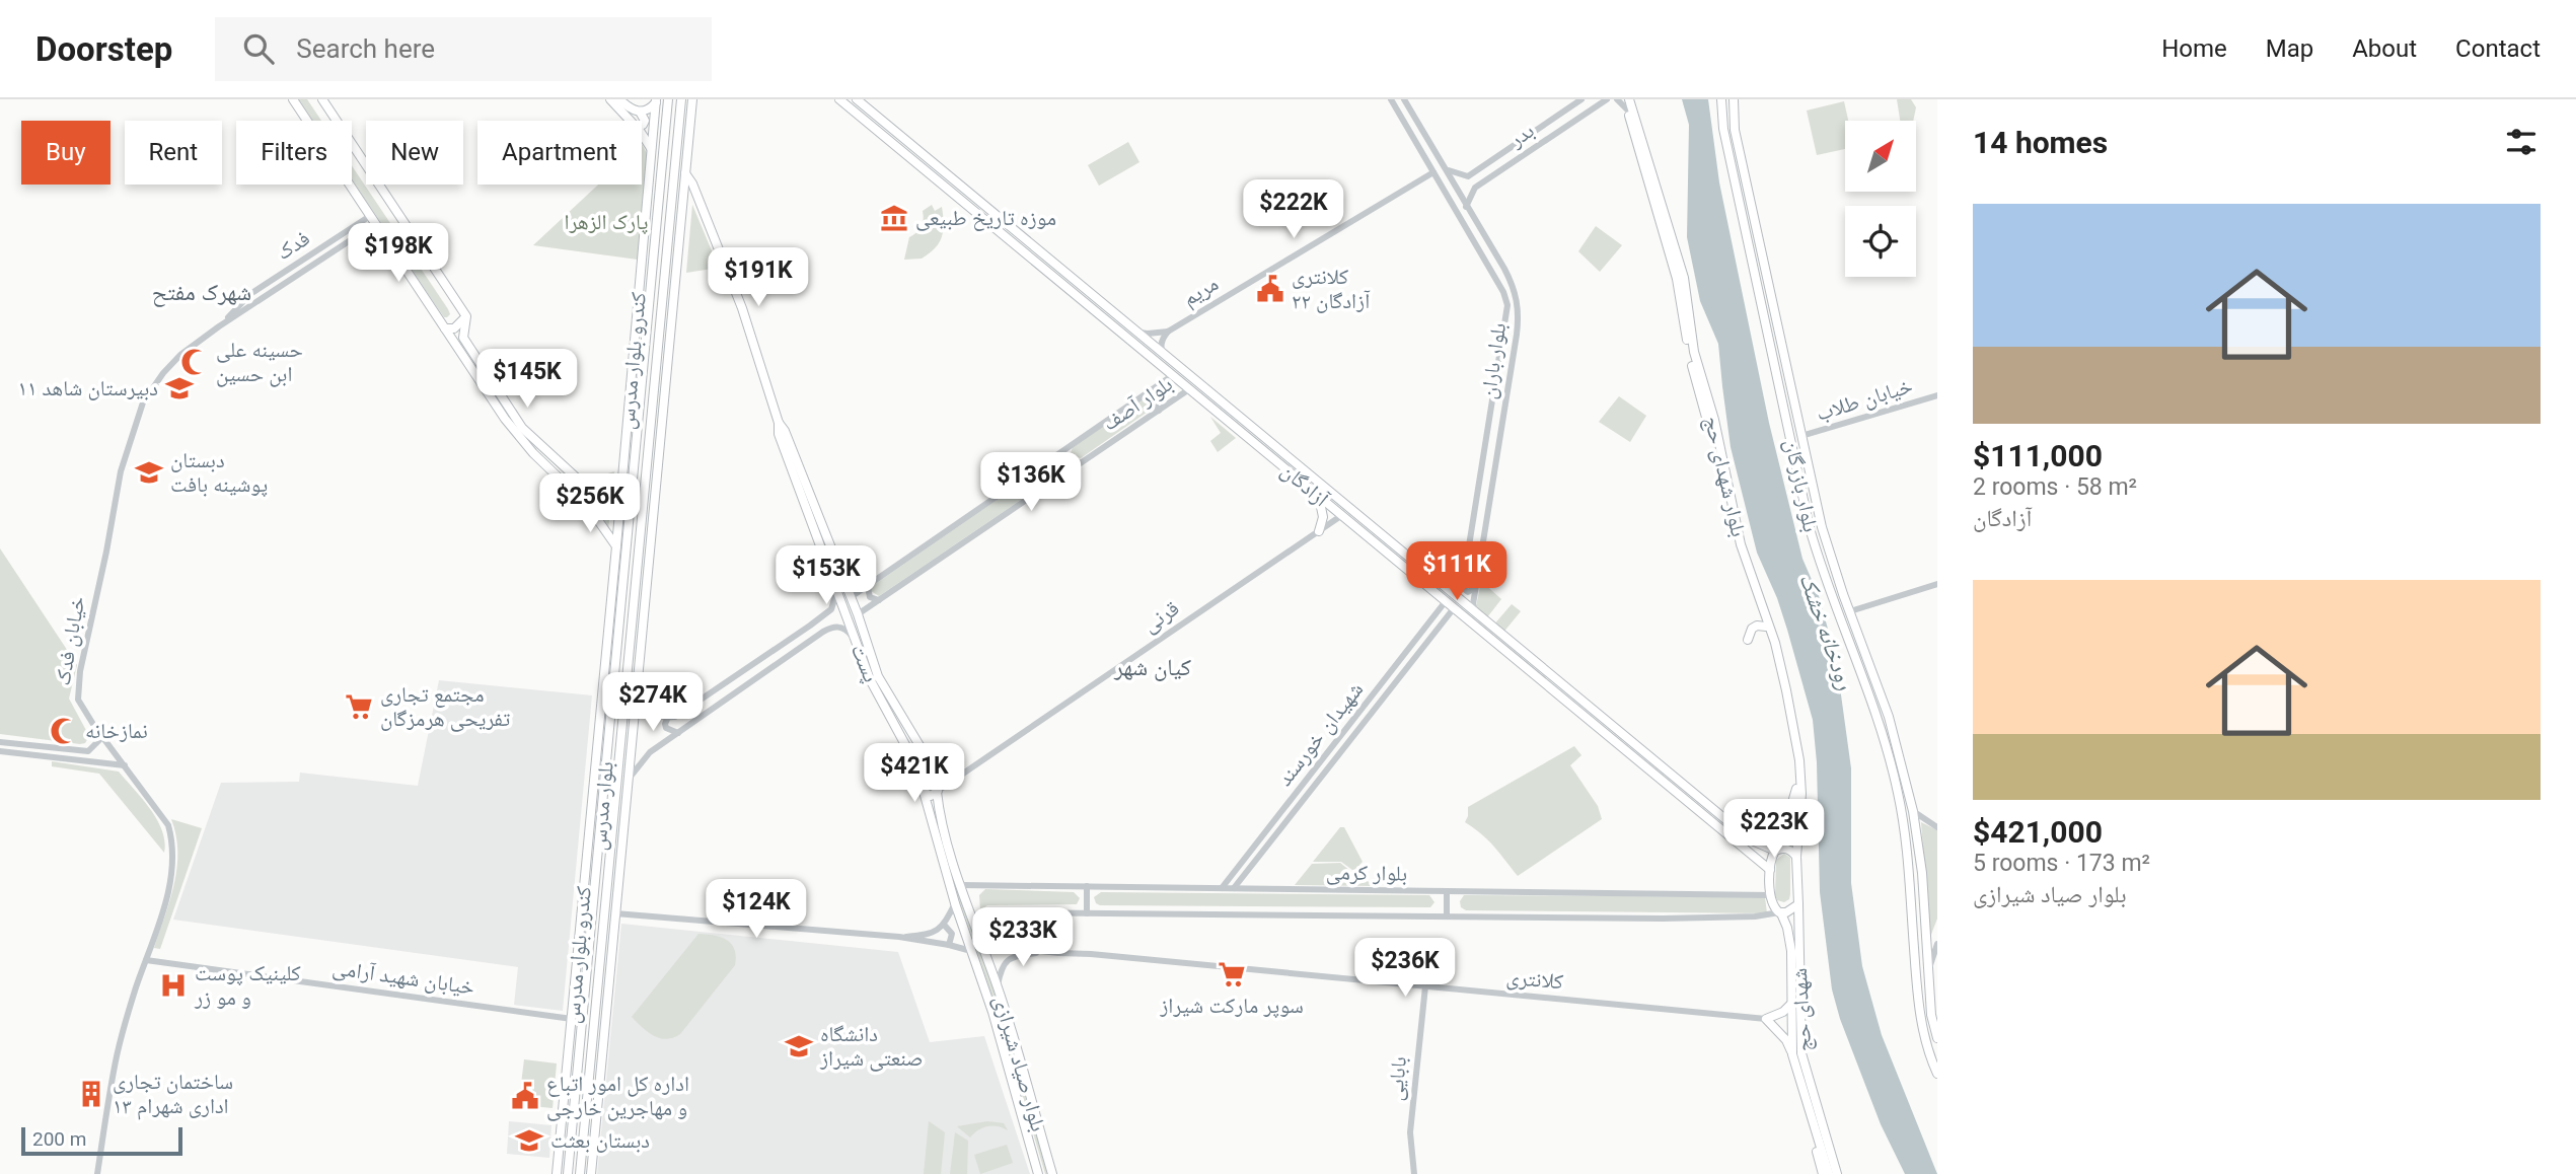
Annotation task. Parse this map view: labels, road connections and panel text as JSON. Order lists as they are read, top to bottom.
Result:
{
  "streets": {
    "main road": [
      "کندرو بلوار مدرس",
      "بلوار شهدای حج",
      "آزادگان",
      "بلوار بازرگان",
      "پست",
      "بلوار مدرس",
      "شهدای حج",
      "بلوار صیاد شیرازی"
    ],
    "street": [
      "بدر",
      "فدک",
      "مریم",
      "بلوار باران",
      "خیابان طلاب",
      "بلوار آصف",
      "قرنی",
      "خیابان فدک",
      "شهیدان خورسند",
      "بلوار کرمی",
      "خیابان شهید آرامی",
      "کلانتری",
      "بابایی"
    ]
  },
  "crossings": [
    ["فدک", "خیابان فدک"],
    ["مریم", "بلوار باران"],
    ["کندرو بلوار مدرس", "پست"],
    ["کندرو بلوار مدرس", "خیابان شهید آرامی"],
    ["بلوار باران", "آزادگان"],
    ["خیابان طلاب", "بلوار بازرگان"],
    ["بلوار آصف", "آزادگان"],
    ["بلوار آصف", "پست"],
    ["بلوار شهدای حج", "آزادگان"],
    ["بلوار شهدای حج", "شهدای حج"],
    ["آزادگان", "قرنی"],
    ["آزادگان", "شهیدان خورسند"],
    ["قرنی", "پست"],
    ["قرنی", "بلوار صیاد شیرازی"],
    ["خیابان فدک", "خیابان شهید آرامی"],
    ["پست", "بلوار صیاد شیرازی"],
    ["شهیدان خورسند", "بلوار کرمی"],
    ["بلوار کرمی", "شهدای حج"],
    ["بلوار کرمی", "بلوار صیاد شیرازی"],
    ["کلانتری", "بلوار صیاد شیرازی"],
    ["کلانتری", "بابایی"]
  ],
  "districts": ["شهرک مفتح", "کیان شهر"],
  "water": ["رودخانه خشک"],
  "parks": ["پارک الزهرا"],
  "places": {
    "museum": ["موزه تاریخ طبیعی"],
    "public building": ["کلانتری ۲۲ آزادگان", "اداره کل امور اتباع و مهاجرین خارجی"],
    "mosque": ["حسینه علی ابن حسین", "نمازخانه"],
    "school or university": [
      "دبیرستان شاهد ۱۱",
      "دبستان پوشینه بافت",
      "دانشگاه صنعتی شیراز",
      "دبستان بعثت"
    ],
    "supermarket": ["مجتمع تجاری تفریحی هرمزگان", "سوپر مارکت شیراز"],
    "hospital": ["کلینیک پوست و مو زر"],
    "building": ["ساختمان تجاری اداری شهرام ۱۳"]
  },
  "scale_bar": "200 m",
  "north": "top right",
  "page": {
    "header": "Doorstep",
    "search": "Search here",
    "nav": [
      "Home",
      "Map",
      "About",
      "Contact"
    ],
    "heading": "14 homes",
    "chip": [
      "Buy",
      "Rent",
      "Filters",
      "New",
      "Apartment"
    ],
    "price": [
      "$222K",
      "$198K",
      "$191K",
      "$145K",
      "$136K",
      "$256K",
      "$111K",
      "$153K",
      "$274K",
      "$421K",
      "$223K",
      "$124K",
      "$233K",
      "$236K"
    ],
    "list": [
      {
        "name": "$111,000",
        "note": "2 rooms · 58 m² · آزادگان"
      },
      {
        "name": "$421,000",
        "note": "5 rooms · 173 m² · بلوار صیاد شیرازی"
      }
    ],
    "scale": "200 m"
  }
}
